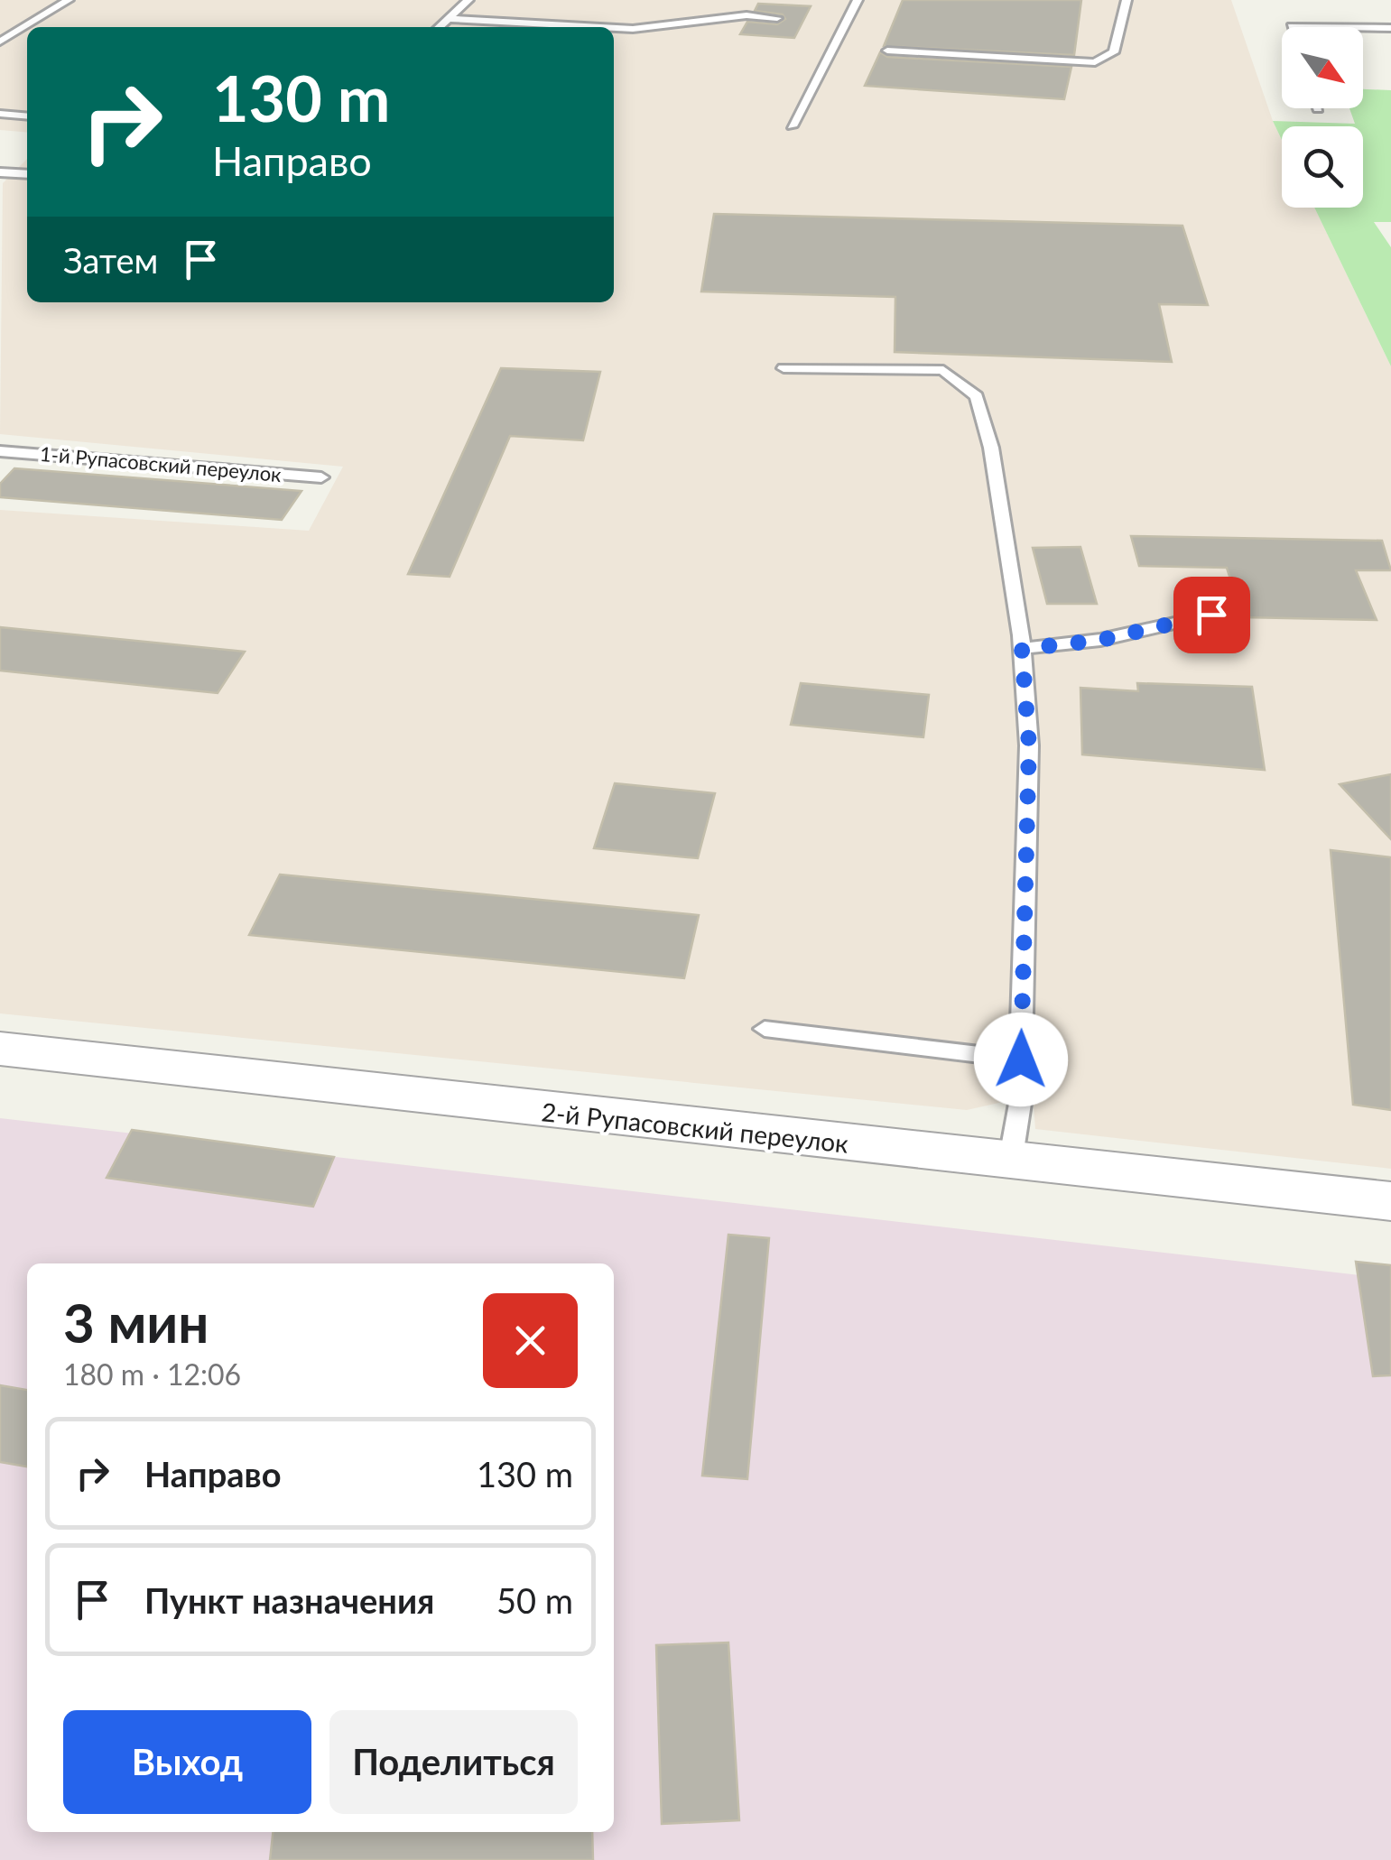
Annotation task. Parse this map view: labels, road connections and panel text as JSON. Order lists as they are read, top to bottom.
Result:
{
  "streets": {
    "street": ["2-й Рупасовский переулок"],
    "lane": ["1-й Рупасовский переулок"]
  },
  "north": "bottom right",
  "page": {
    "turn": ["130 m", "Направо"],
    "then": "Затем",
    "heading": ["3 мин", "180 m · 12:06"],
    "list": [
      {
        "name": "Направо",
        "value": "130 m"
      },
      {
        "name": "Пункт назначения",
        "value": "50 m"
      }
    ],
    "buttons": ["Выход", "Поделиться"]
  }
}
